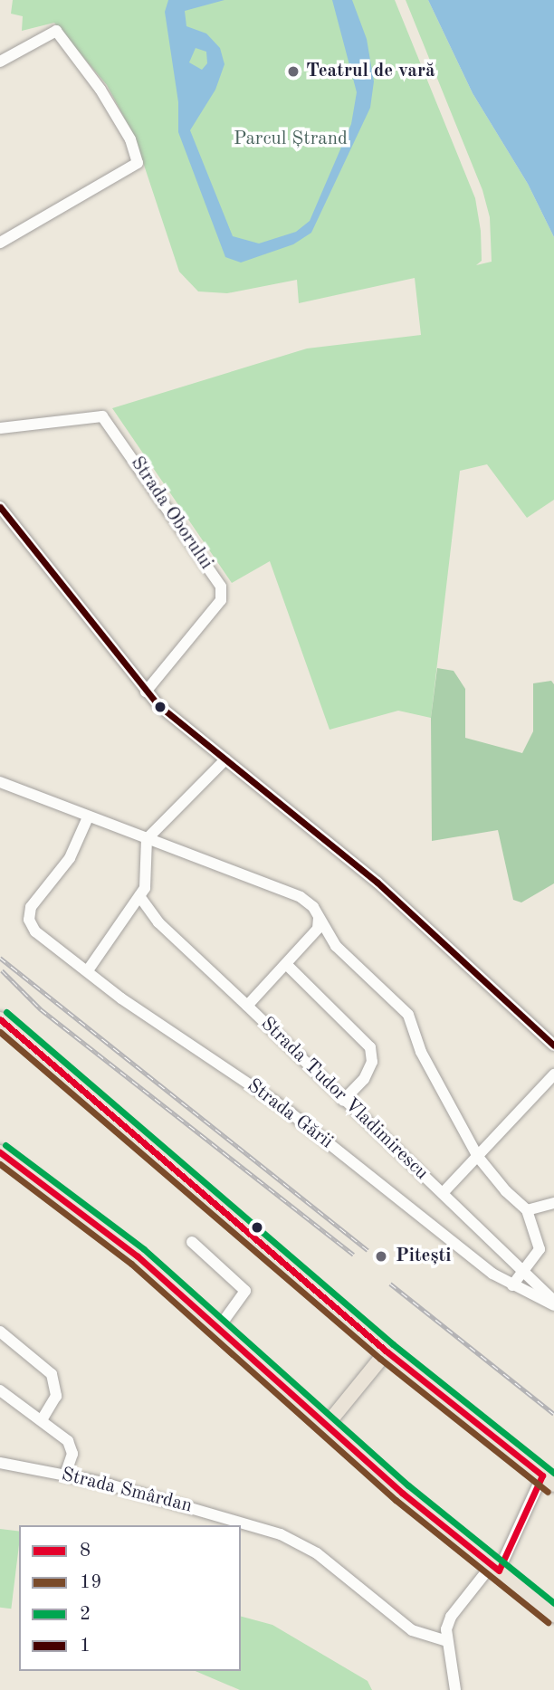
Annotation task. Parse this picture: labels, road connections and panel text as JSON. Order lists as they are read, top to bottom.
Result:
{
  "streets": {
    "street": [
      "Strada Oborului",
      "Strada Tudor Vladimirescu",
      "Strada Gării",
      "Strada Smârdan"
    ]
  },
  "crossings": [
    ["Strada Tudor Vladimirescu", "Strada Gării"]
  ],
  "parks": ["Parcul Ștrand"],
  "places": ["Teatrul de vară", "Pitești"],
  "lines": [
    "transit line 1",
    "transit line 2",
    "transit line 8",
    "transit line 19"
  ],
  "legend": [
    "8",
    "19",
    "2",
    "1"
  ]
}
